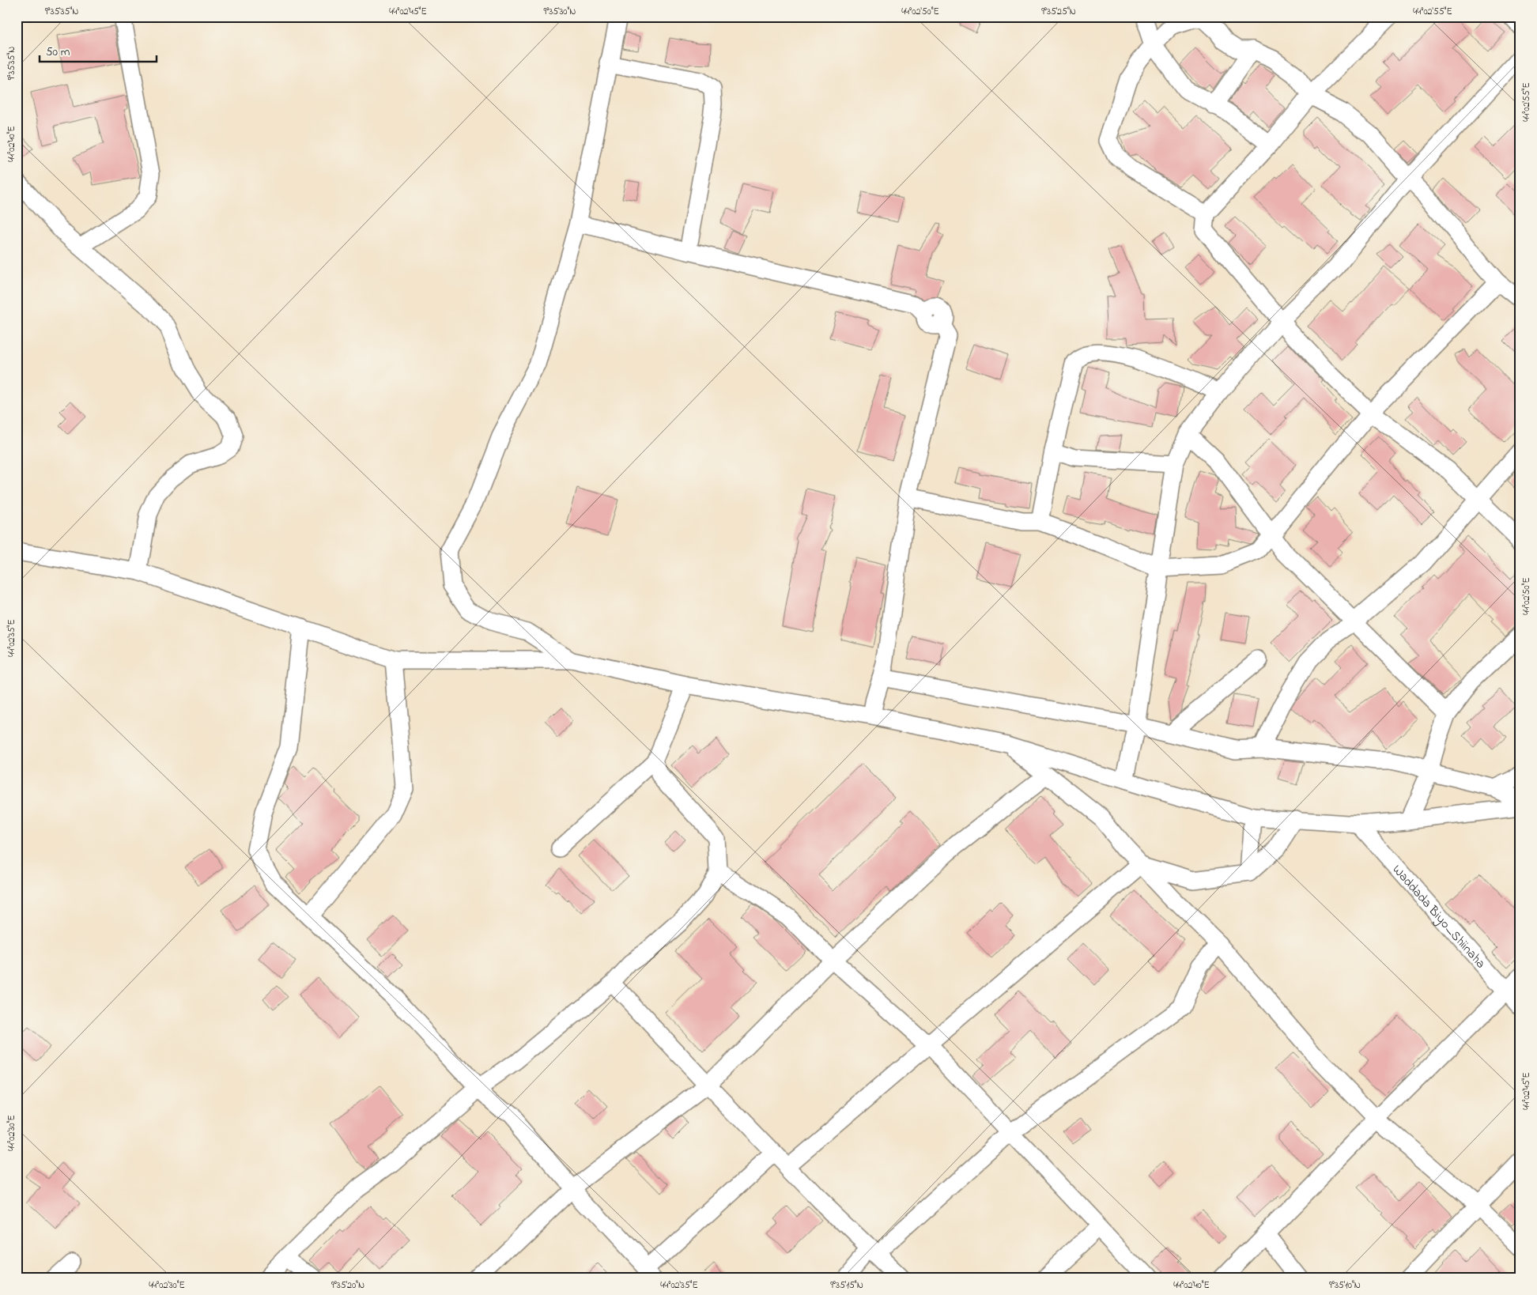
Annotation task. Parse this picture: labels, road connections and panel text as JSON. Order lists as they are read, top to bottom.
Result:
{
  "streets": {
    "street": ["Waddada Biyo_Shiinaha"]
  },
  "scale_bar": "50 m",
  "coordinates": [
    "9°35'35\"N",
    "44°02'45\"E",
    "9°35'30\"N",
    "44°02'50\"E",
    "9°35'25\"N",
    "44°02'55\"E",
    "44°02'40\"E",
    "44°02'35\"E",
    "44°02'30\"E",
    "9°35'20\"N",
    "9°35'15\"N",
    "9°35'10\"N"
  ]
}
